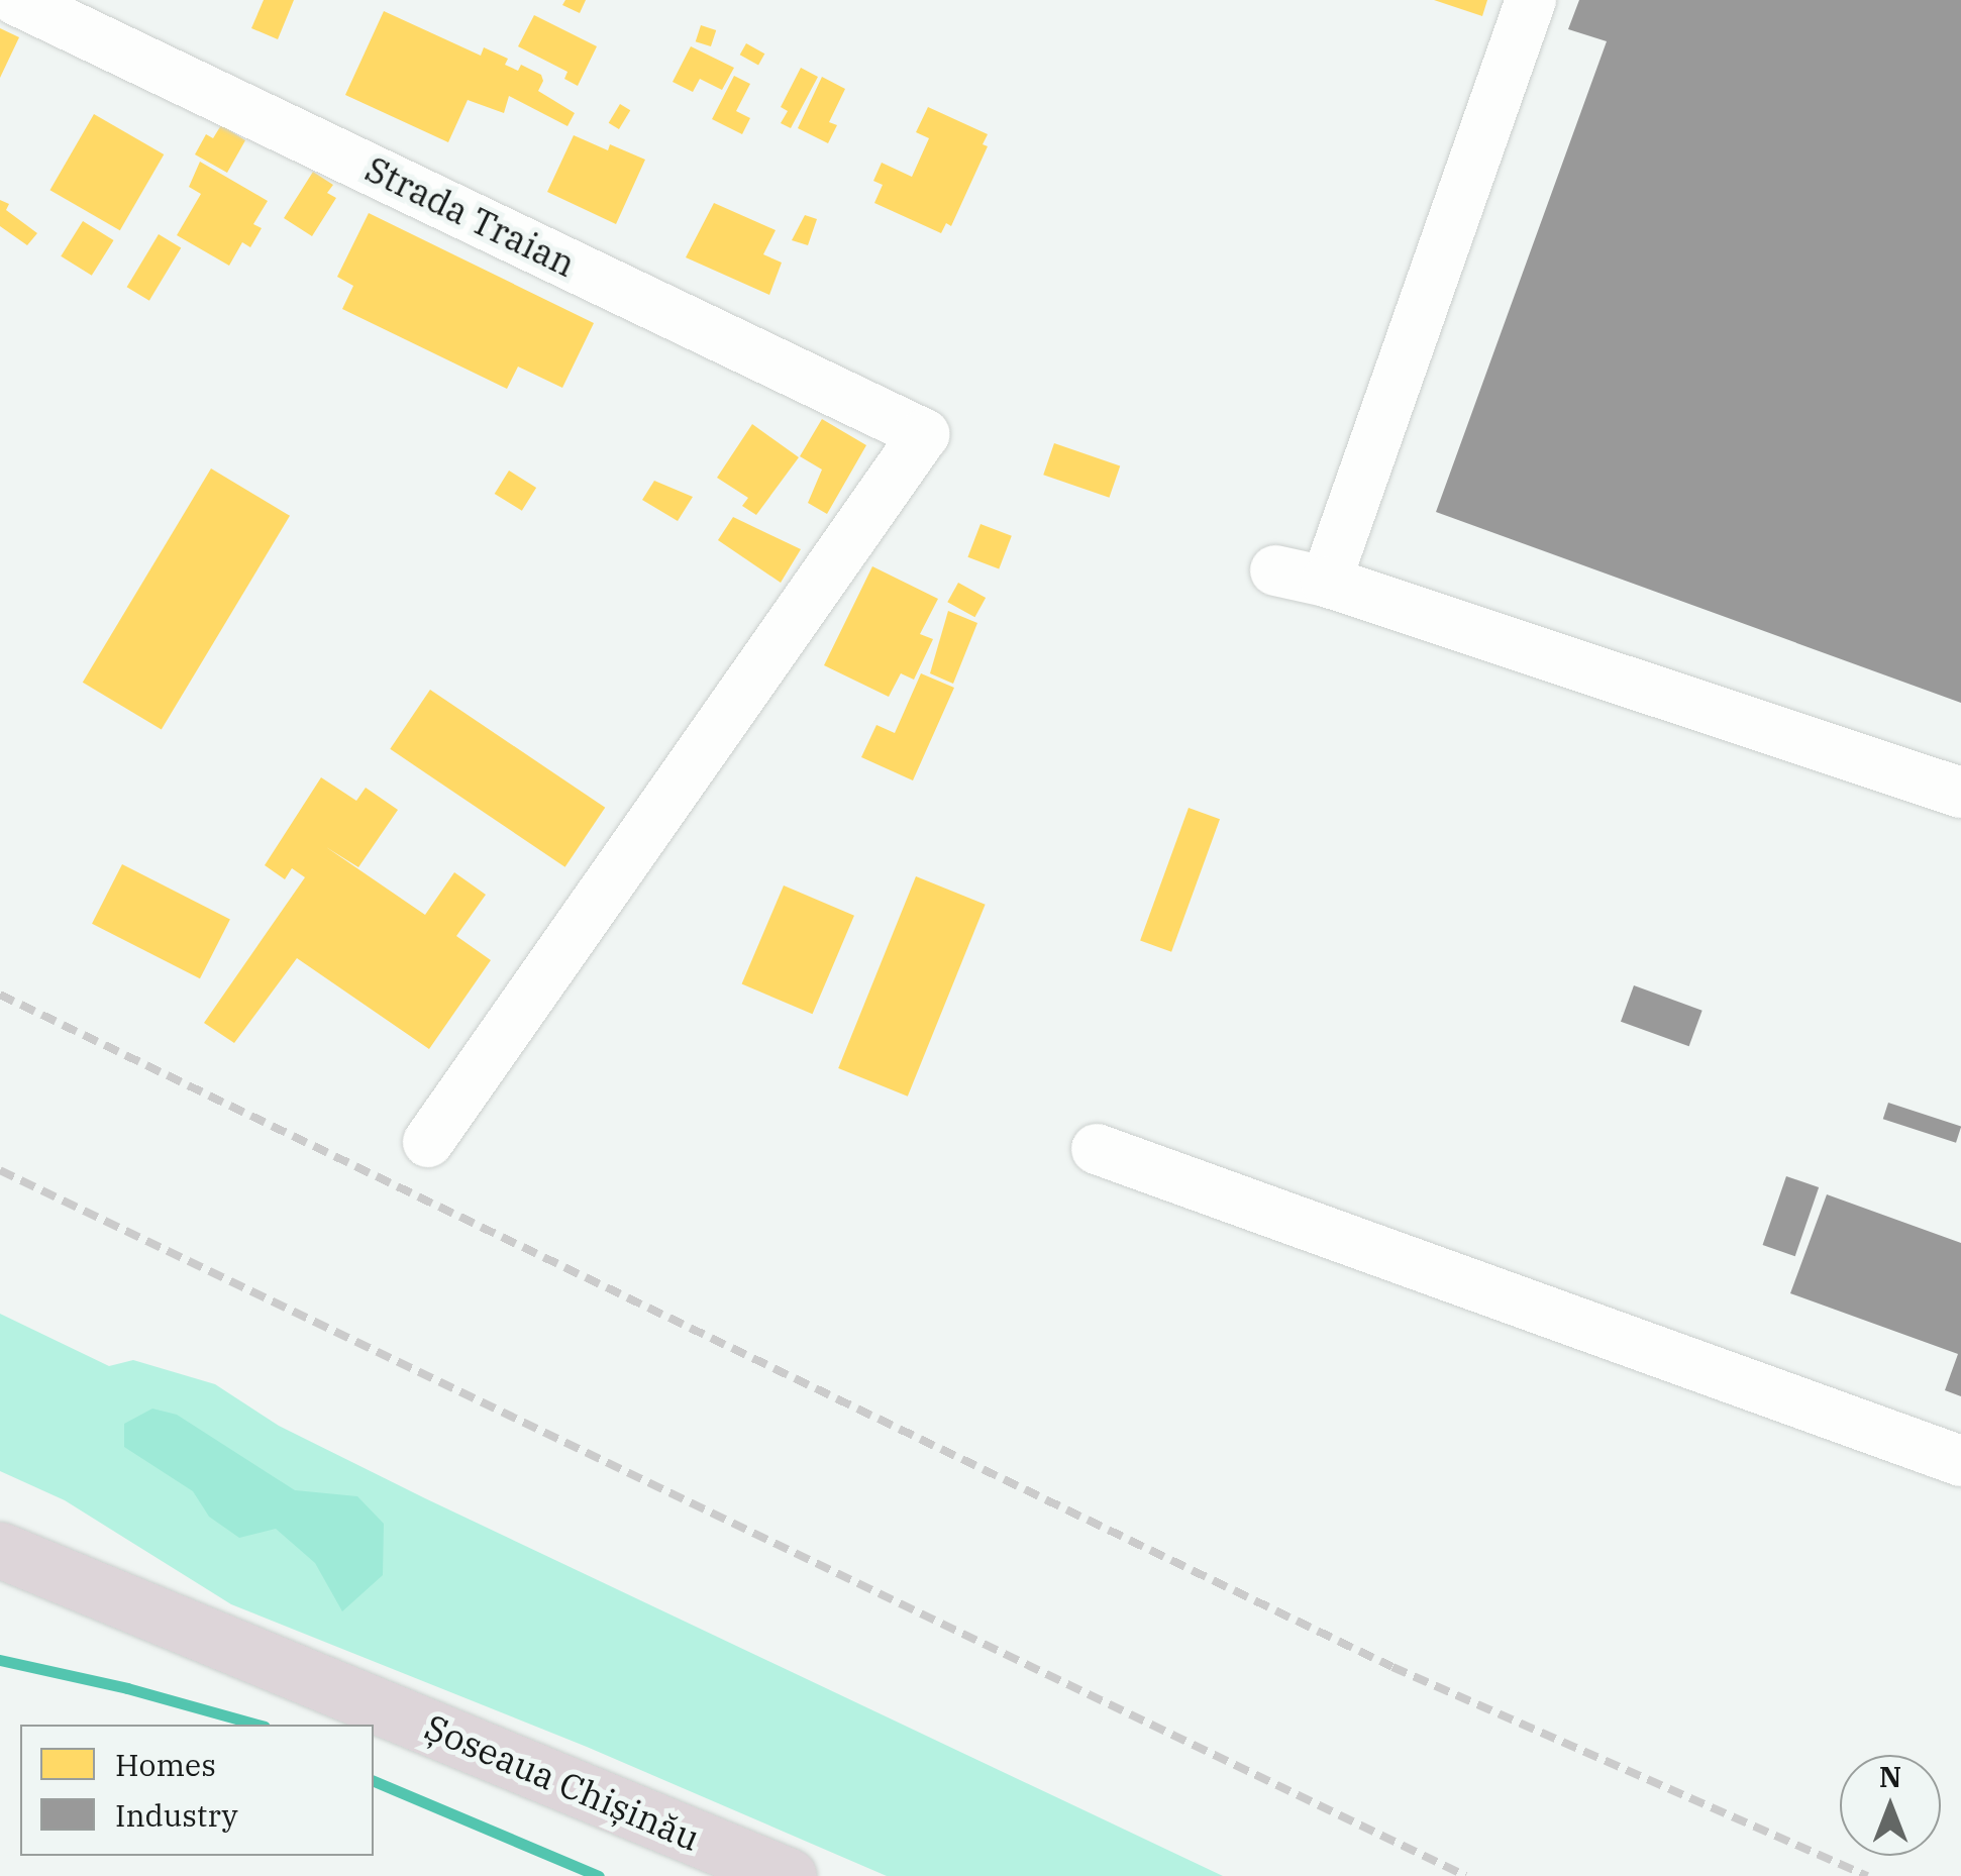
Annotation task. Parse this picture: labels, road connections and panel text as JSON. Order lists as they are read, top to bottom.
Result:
{
  "streets": {
    "highway": ["Șoseaua Chișinău"],
    "street": ["Strada Traian"]
  },
  "legend": ["Homes", "Industry"],
  "north": "top"
}
